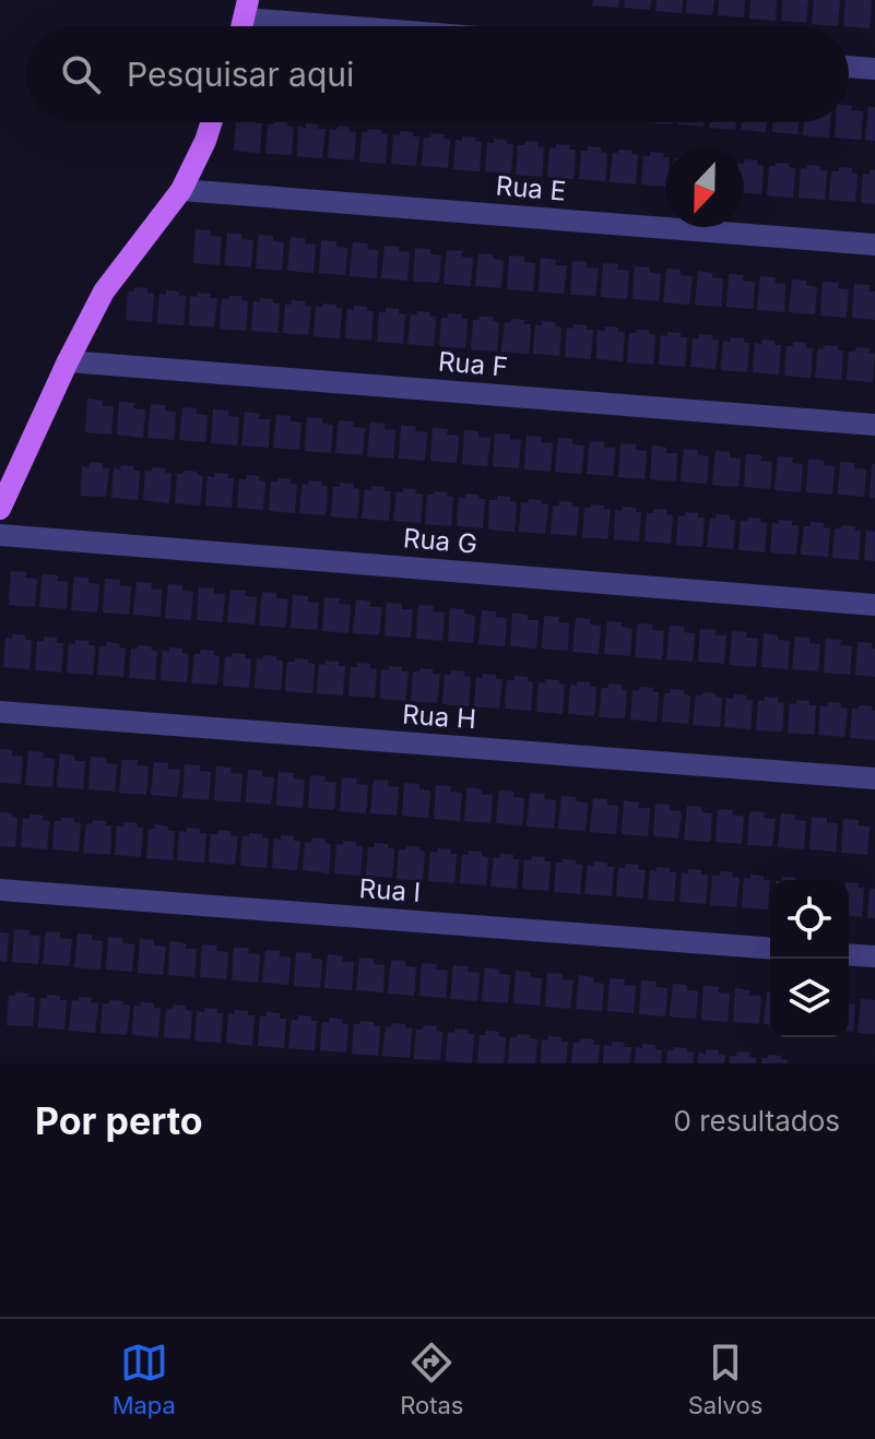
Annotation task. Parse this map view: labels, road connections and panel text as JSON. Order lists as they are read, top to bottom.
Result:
{
  "streets": {
    "street": [
      "Rua E",
      "Rua F",
      "Rua G",
      "Rua H",
      "Rua I"
    ]
  },
  "north": "bottom",
  "page": {
    "search": "Pesquisar aqui",
    "heading": ["Por perto", "0 resultados"],
    "nav": ["Mapa", "Rotas", "Salvos"]
  }
}
